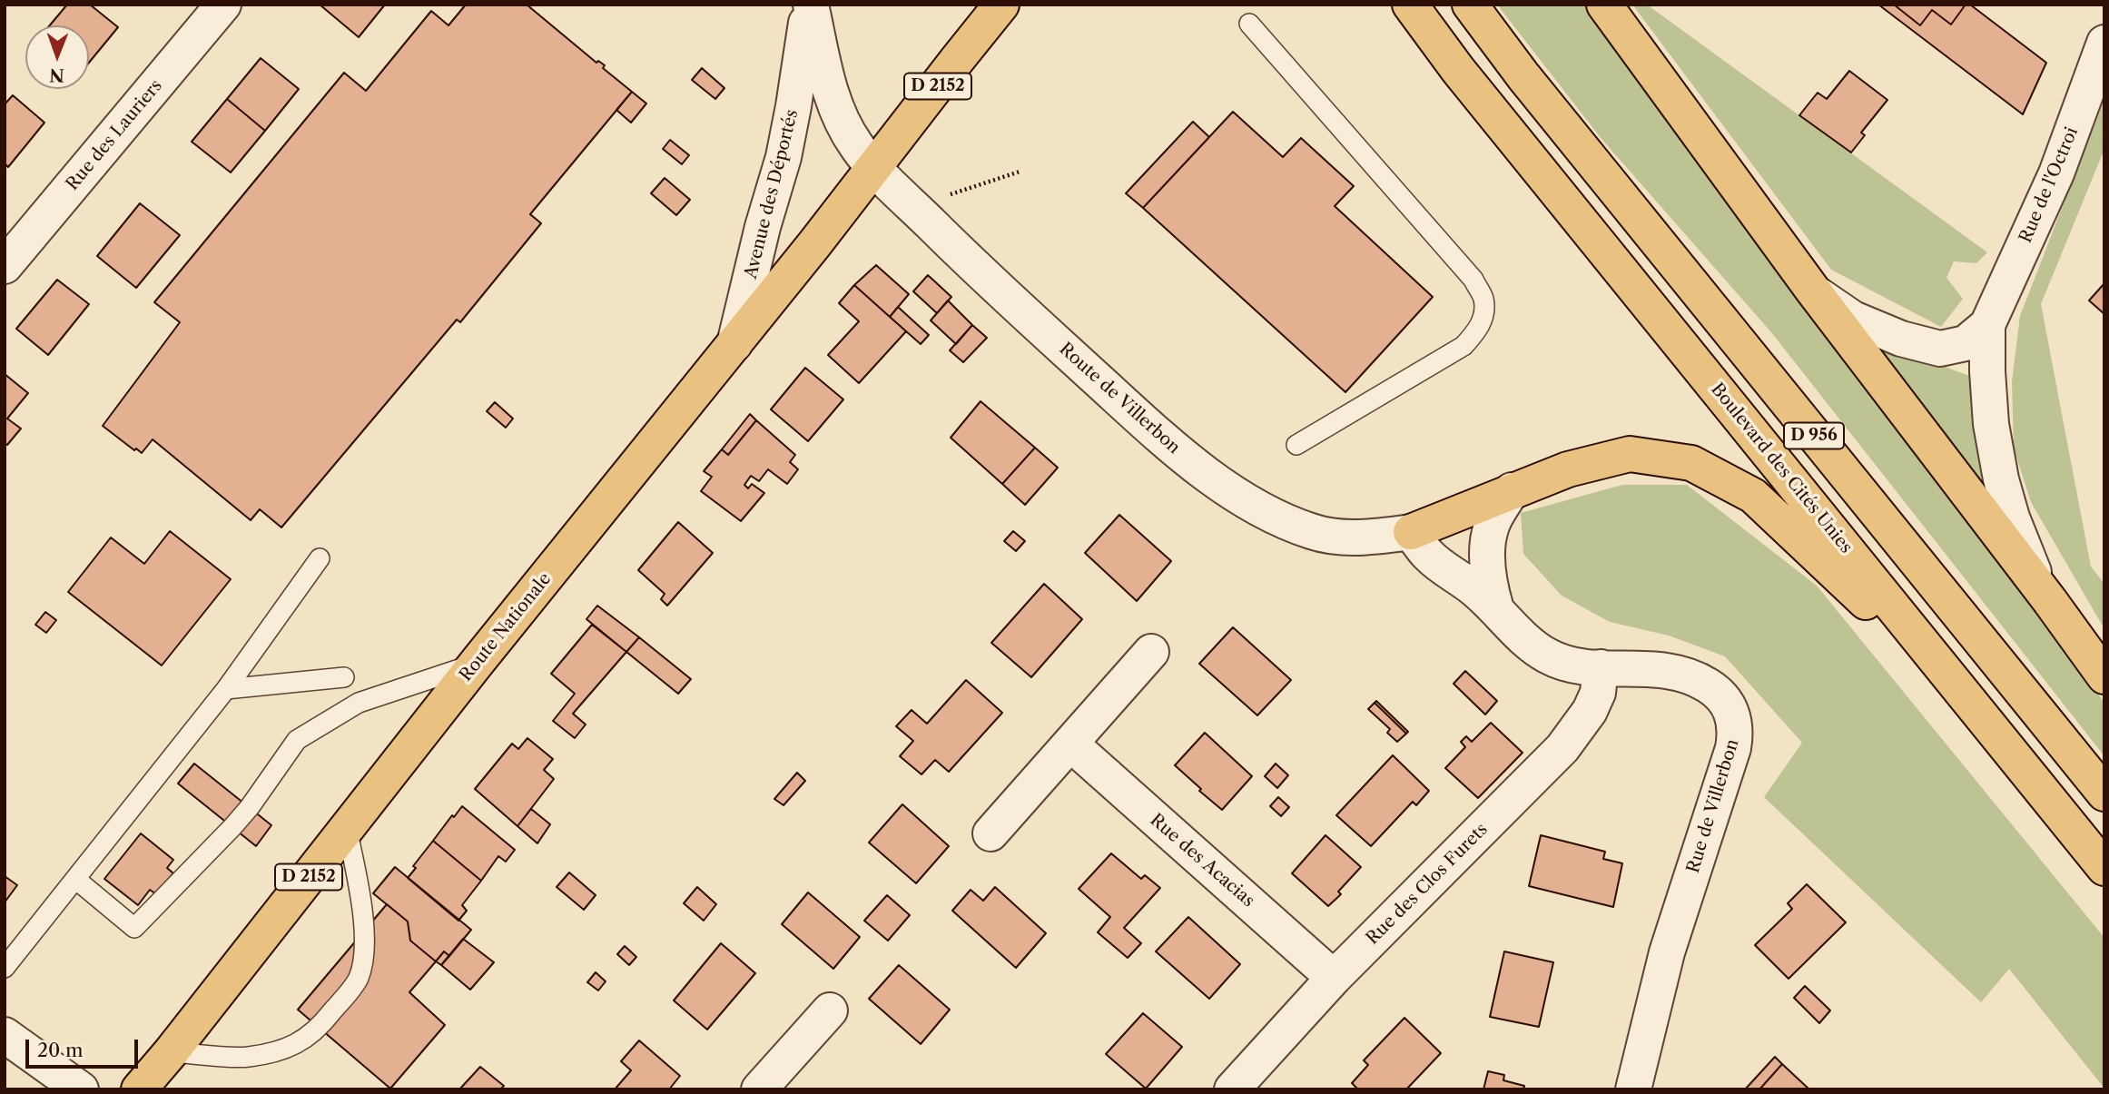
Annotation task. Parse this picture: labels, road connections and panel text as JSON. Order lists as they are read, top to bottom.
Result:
{
  "streets": {
    "main road": [
      "D 2152",
      "D 956",
      "Boulevard des Cités Unies",
      "Route Nationale"
    ],
    "street": [
      "Rue des Lauriers",
      "Rue de l'Octroi",
      "Avenue des Déportés",
      "Route de Villerbon",
      "Rue de Villerbon",
      "Rue des Acacias",
      "Rue des Clos Furets"
    ]
  },
  "crossings": [
    ["D 2152", "Avenue des Déportés"],
    ["D 2152", "Route de Villerbon"],
    ["D 2152", "Route Nationale"],
    ["Avenue des Déportés", "Route de Villerbon"],
    ["Avenue des Déportés", "Route Nationale"],
    ["Route de Villerbon", "Route Nationale"],
    ["Route de Villerbon", "Rue de Villerbon"],
    ["Rue de Villerbon", "Rue des Clos Furets"],
    ["Rue des Acacias", "Rue des Clos Furets"]
  ],
  "scale_bar": "20 m",
  "north": "bottom"
}
